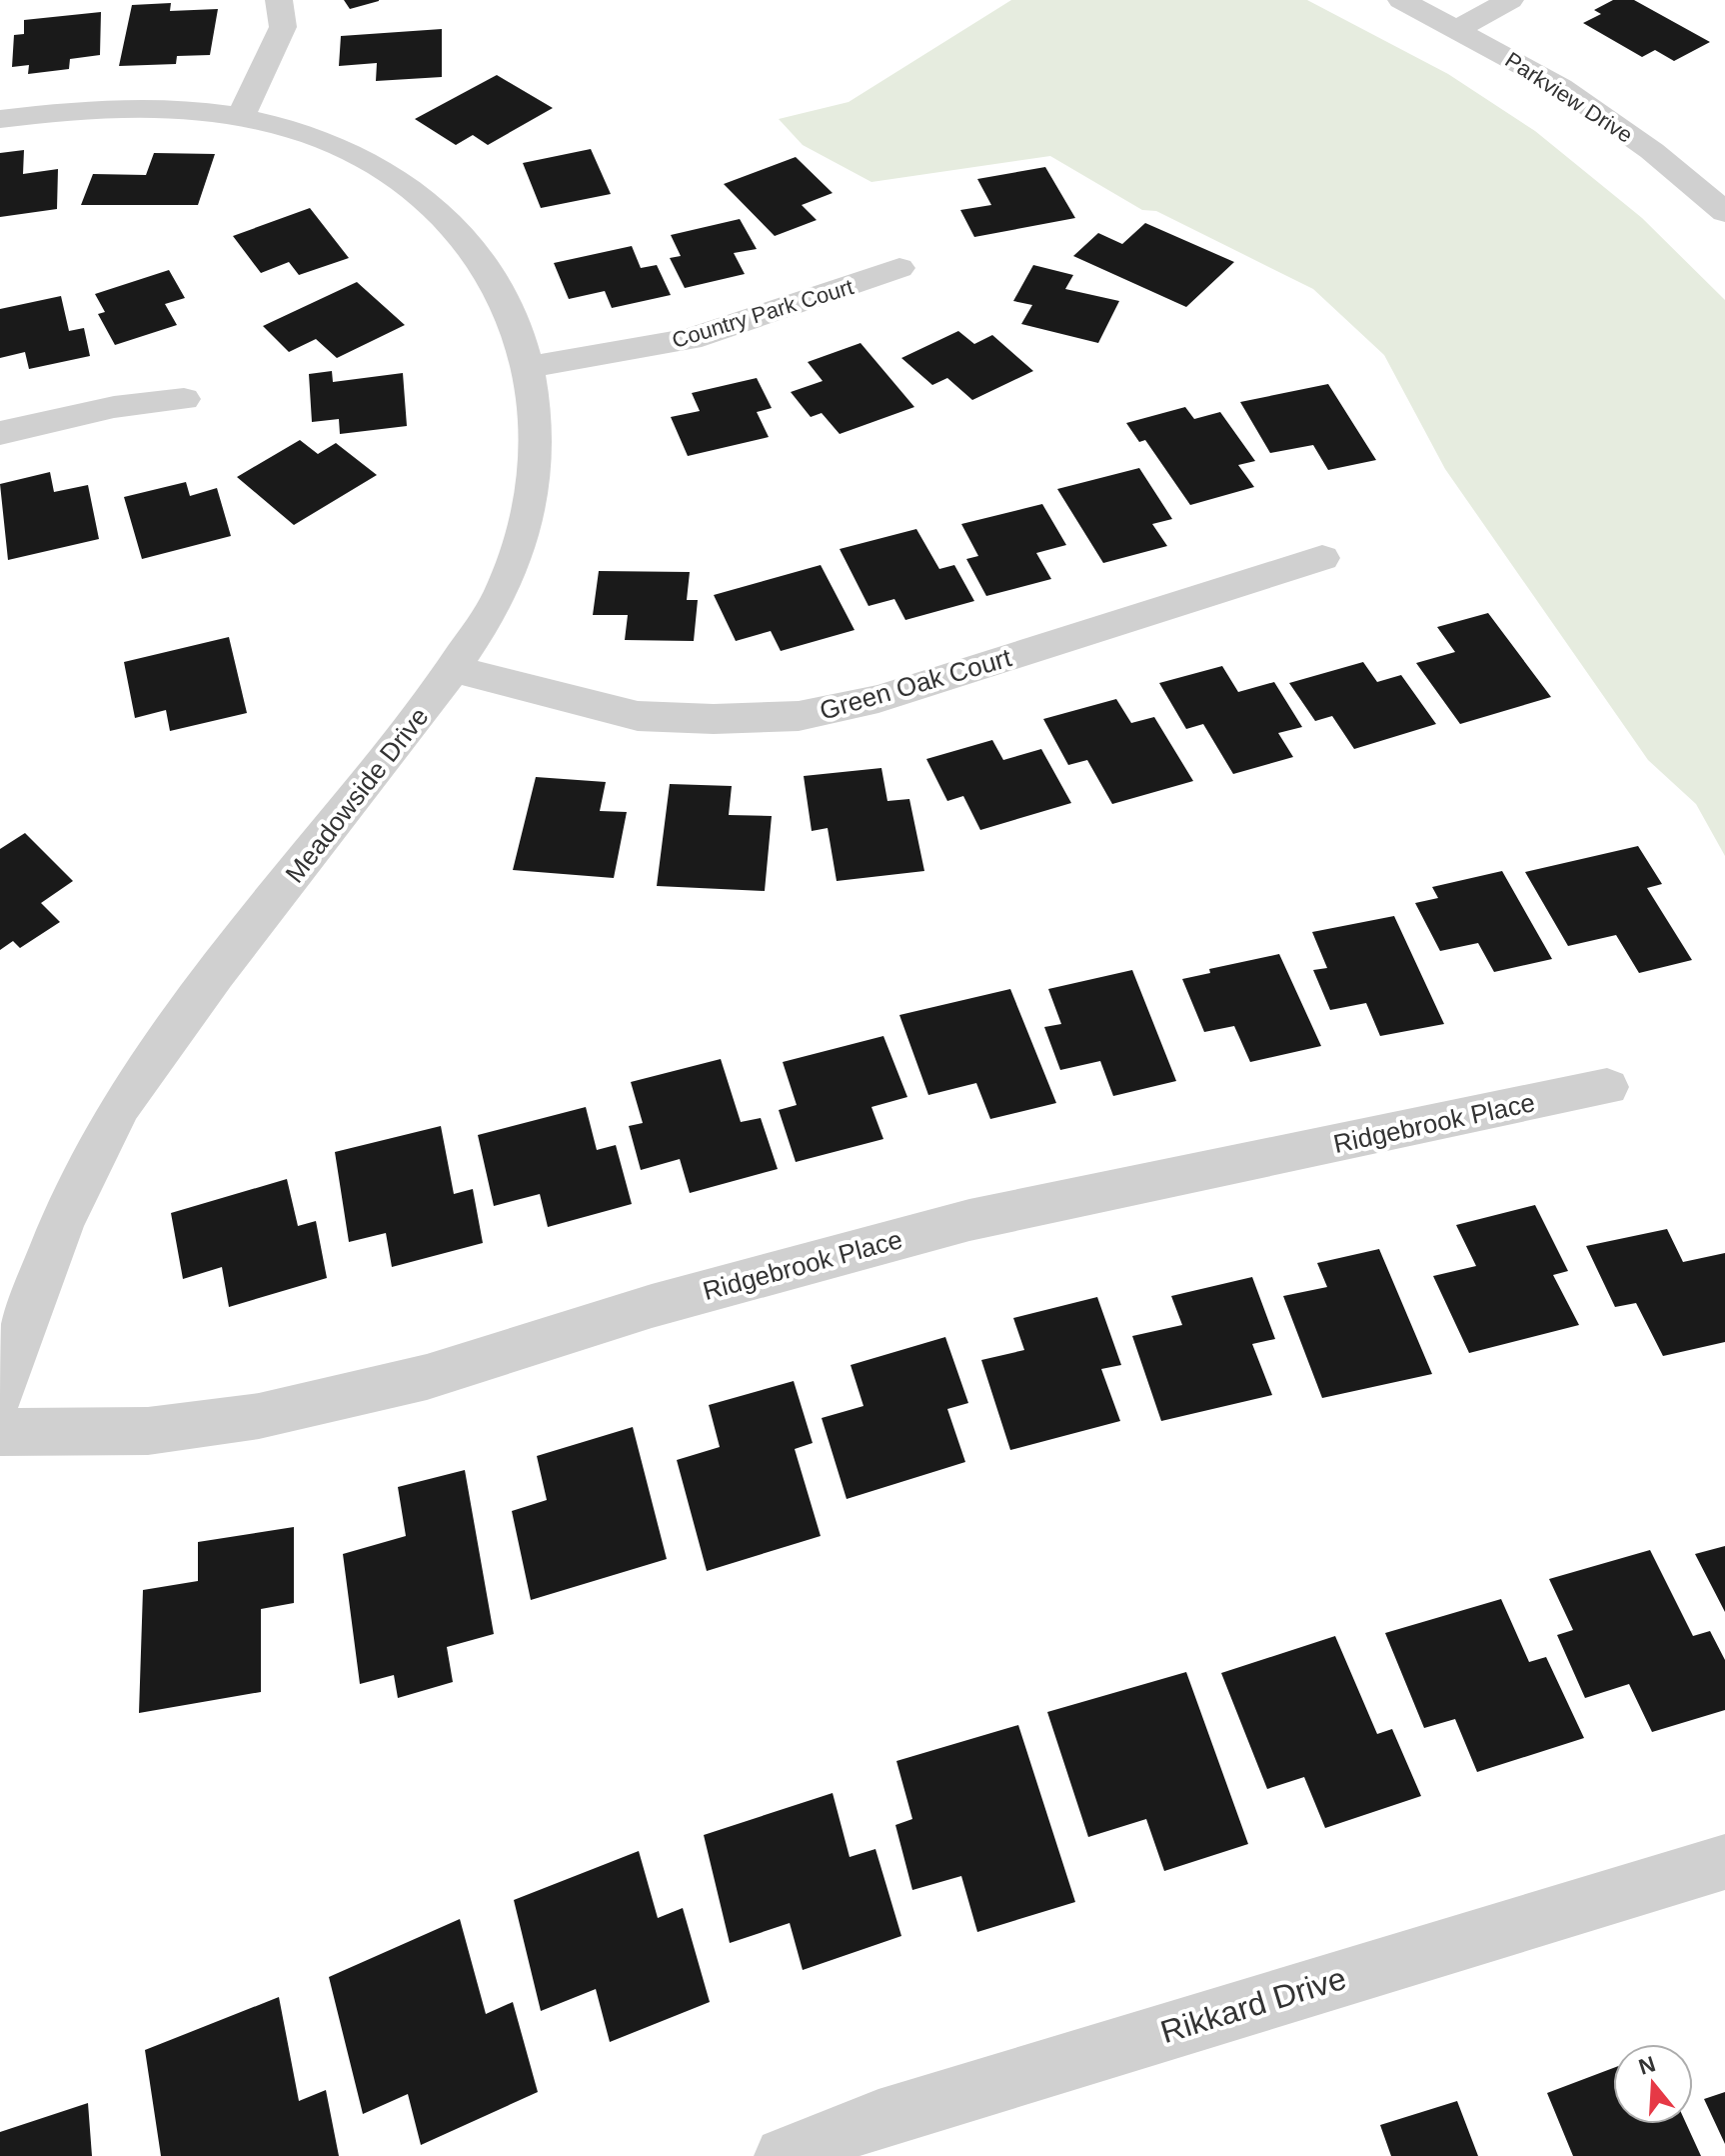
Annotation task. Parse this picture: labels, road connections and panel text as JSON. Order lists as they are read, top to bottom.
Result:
{
  "streets": {
    "street": [
      "Parkview Drive",
      "Country Park Court",
      "Green Oak Court",
      "Meadowside Drive",
      "Ridgebrook Place",
      "Rikkard Drive"
    ]
  },
  "crossings": [
    ["Country Park Court", "Meadowside Drive"],
    ["Green Oak Court", "Meadowside Drive"]
  ],
  "north": "top"
}
